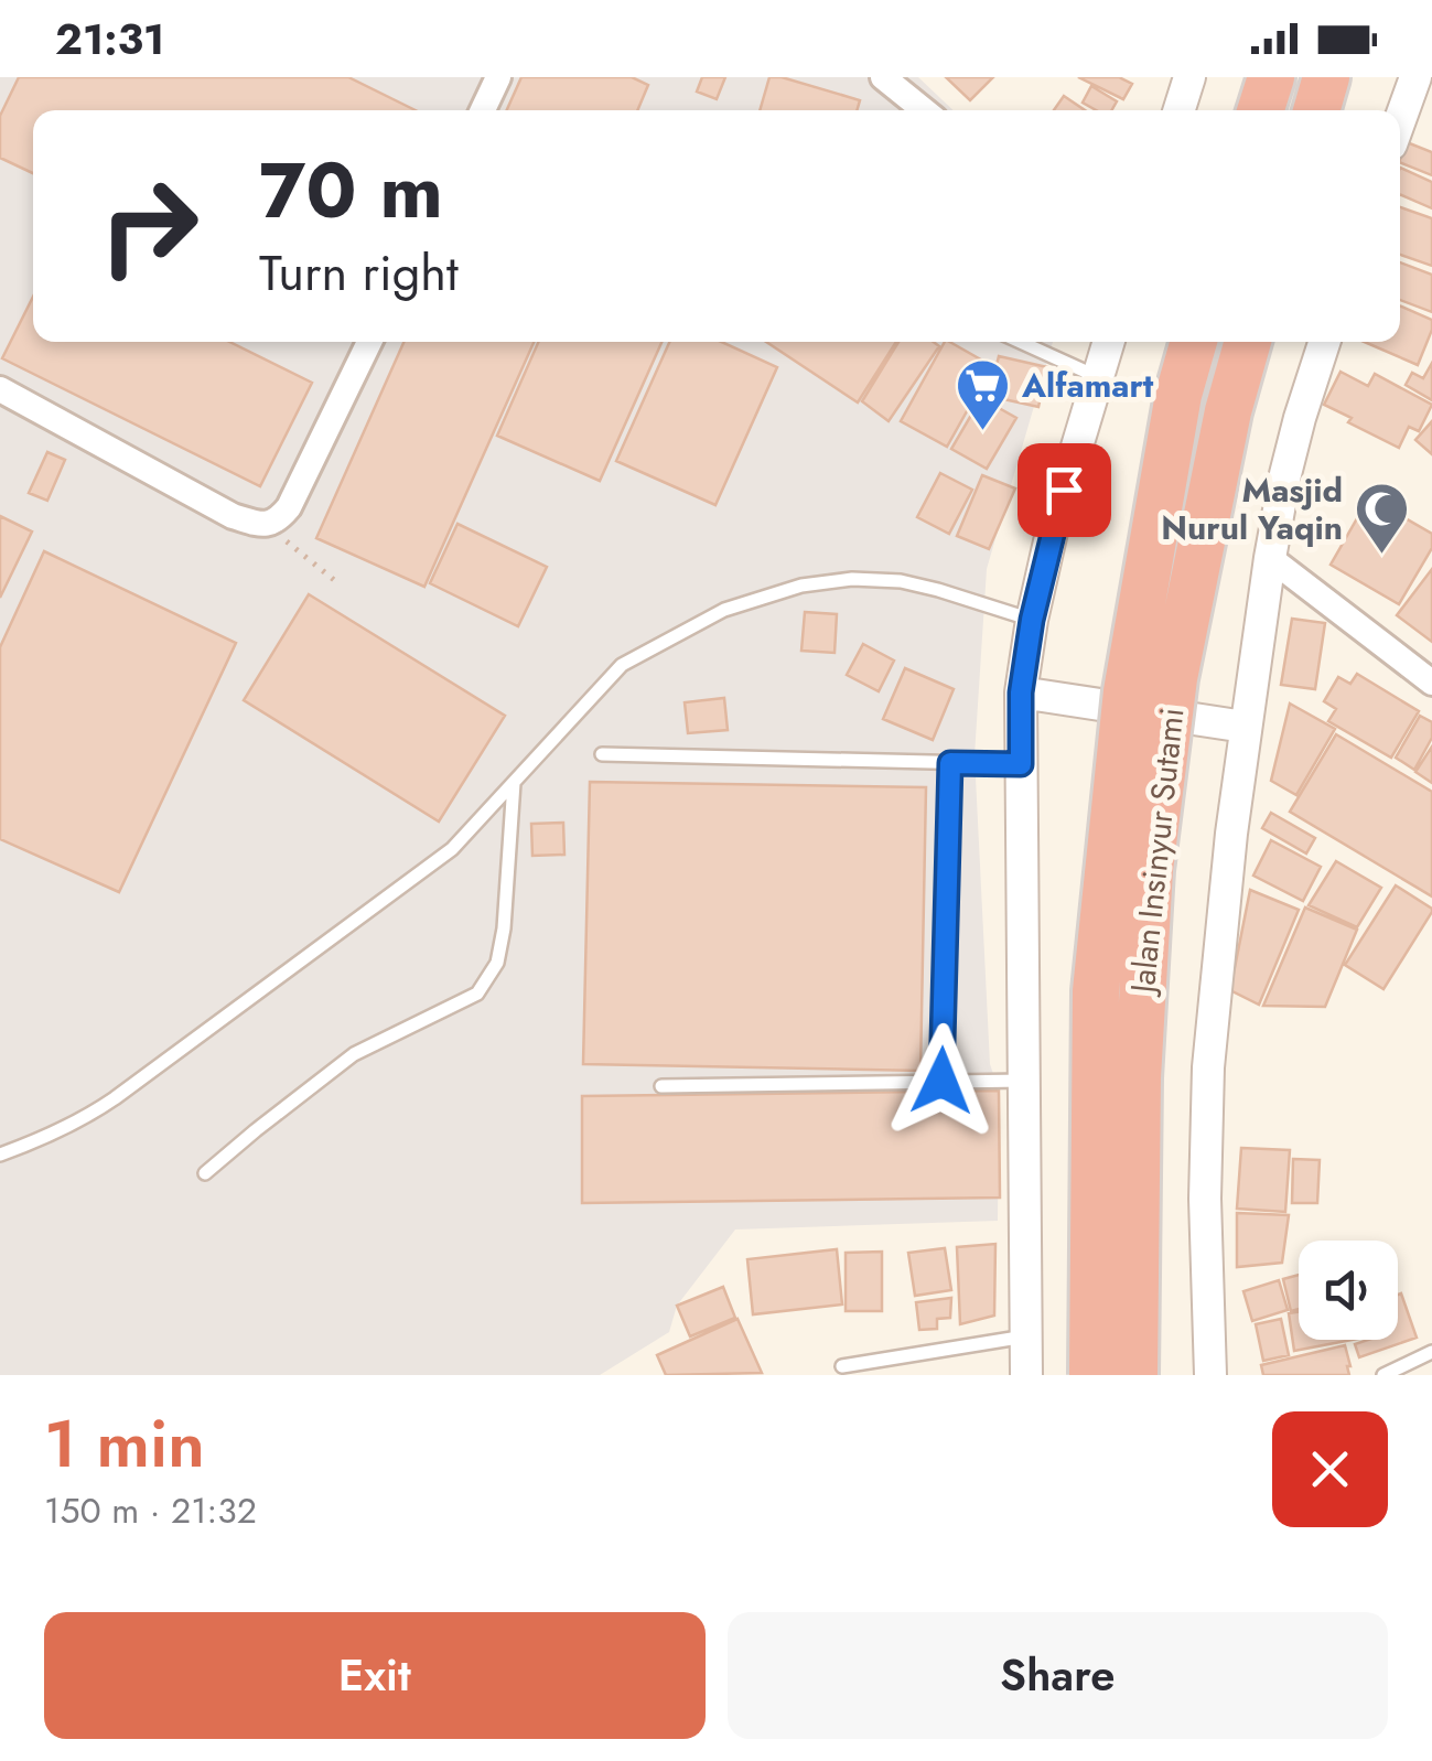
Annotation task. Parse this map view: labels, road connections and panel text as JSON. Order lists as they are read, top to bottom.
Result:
{
  "streets": {
    "highway": ["Jalan Insinyur Sutami"]
  },
  "places": {
    "supermarket": ["Alfamart"],
    "mosque": ["Masjid Nurul Yaqin"]
  },
  "page": {
    "status": "21:31",
    "turn": ["70 m", "Turn right"],
    "heading": ["1 min", "150 m · 21:32"],
    "buttons": ["Exit", "Share"]
  }
}
